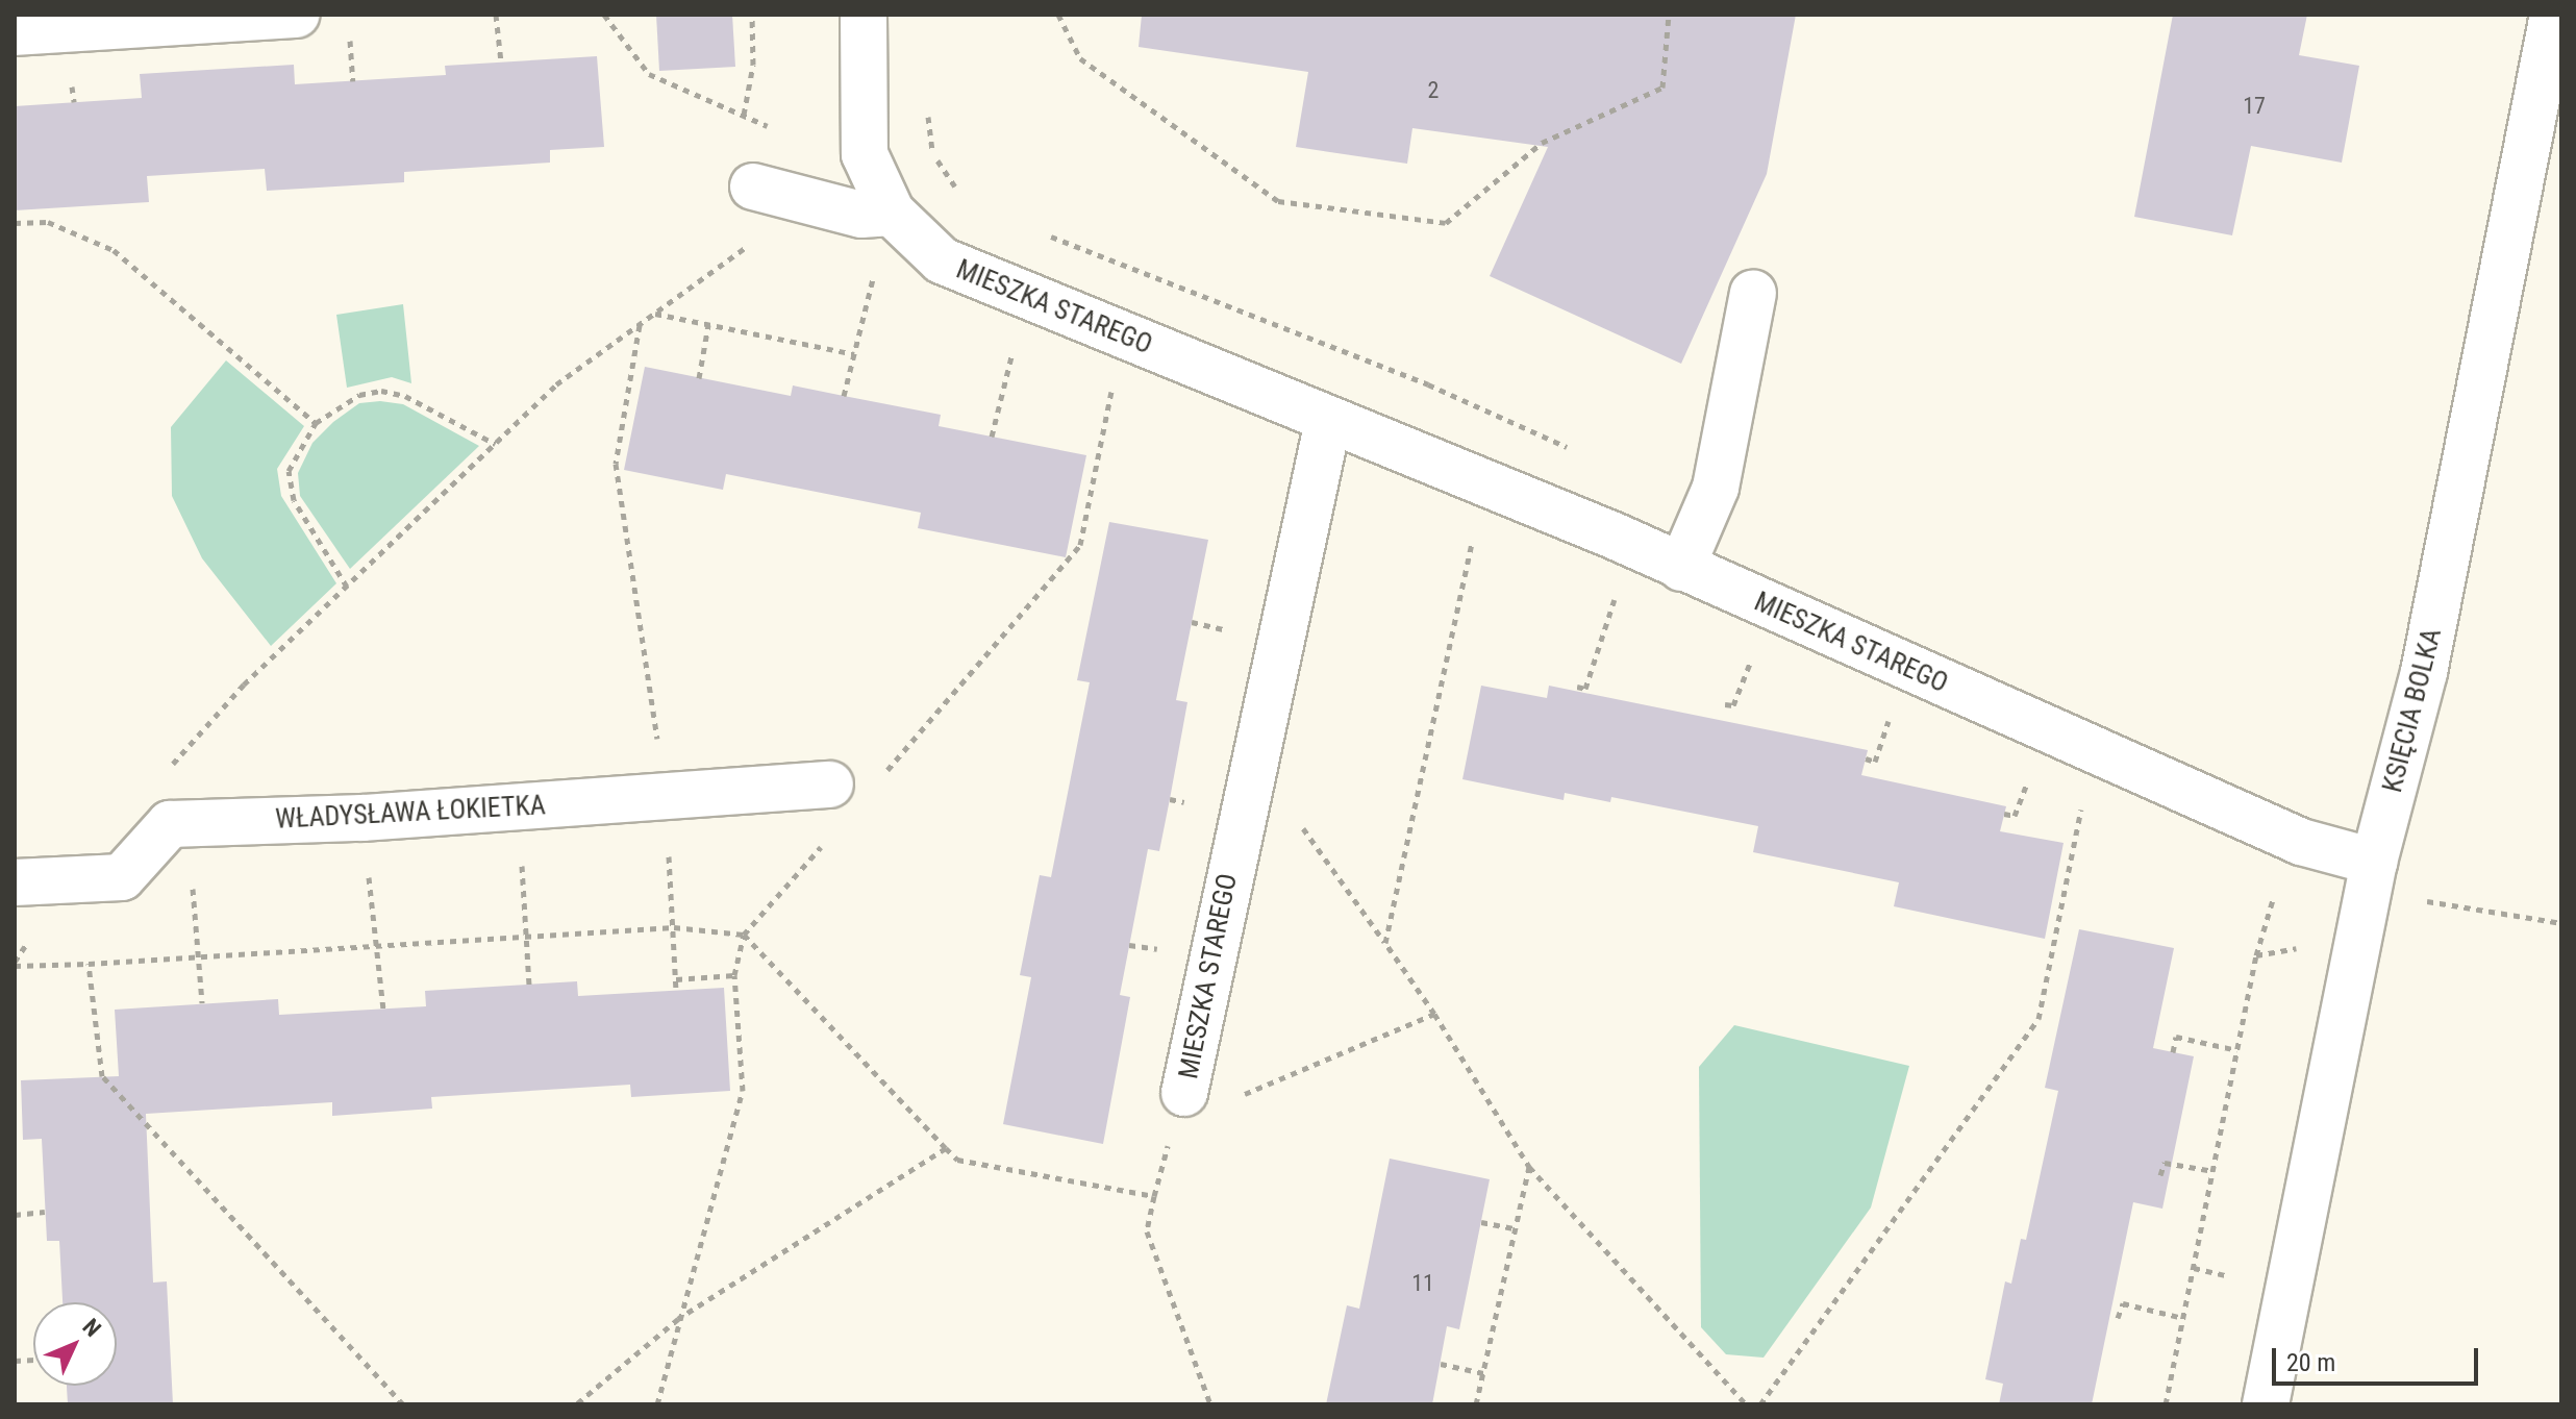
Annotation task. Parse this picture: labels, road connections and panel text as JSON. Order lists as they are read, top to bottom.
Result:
{
  "streets": {
    "street": ["MIESZKA STAREGO", "KSIĘCIA BOLKA", "WŁADYSŁAWA ŁOKIETKA"]
  },
  "crossings": [
    ["MIESZKA STAREGO", "KSIĘCIA BOLKA"]
  ],
  "house_numbers": ["2", "17", "11"],
  "scale_bar": "20 m",
  "north": "top right"
}
